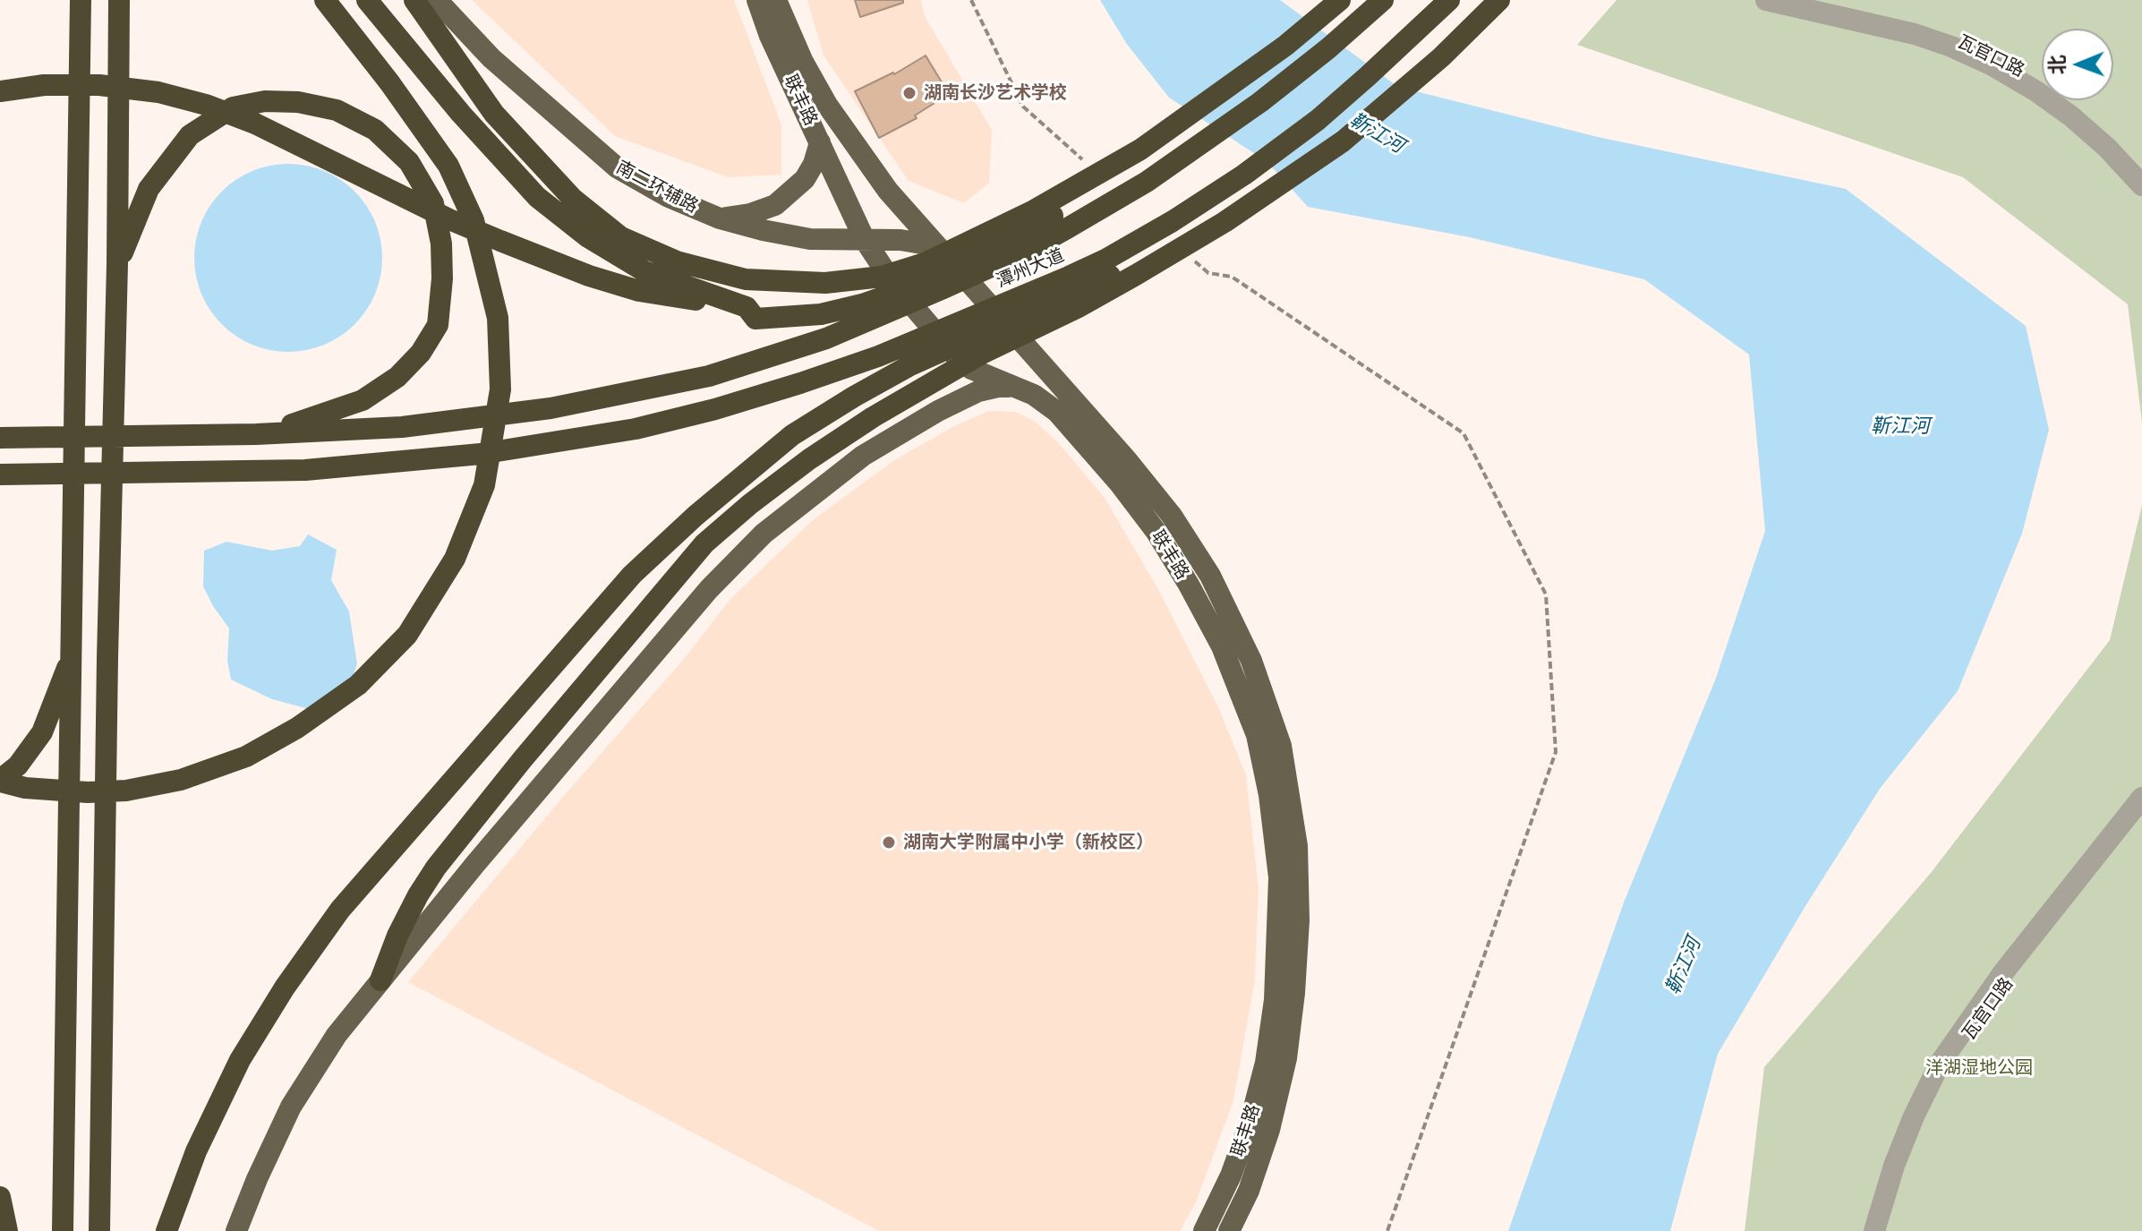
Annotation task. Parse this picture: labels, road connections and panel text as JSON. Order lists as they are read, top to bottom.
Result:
{
  "streets": {
    "highway": ["潭州大道"],
    "main road": ["联丰路", "南二环辅路"],
    "street": ["瓦官口路"]
  },
  "crossings": [
    ["联丰路", "南二环辅路"]
  ],
  "water": ["靳江河"],
  "parks": ["洋湖湿地公园"],
  "places": ["湖南长沙艺术学校", "湖南大学附属中小学（新校区）"],
  "north": "left"
}
